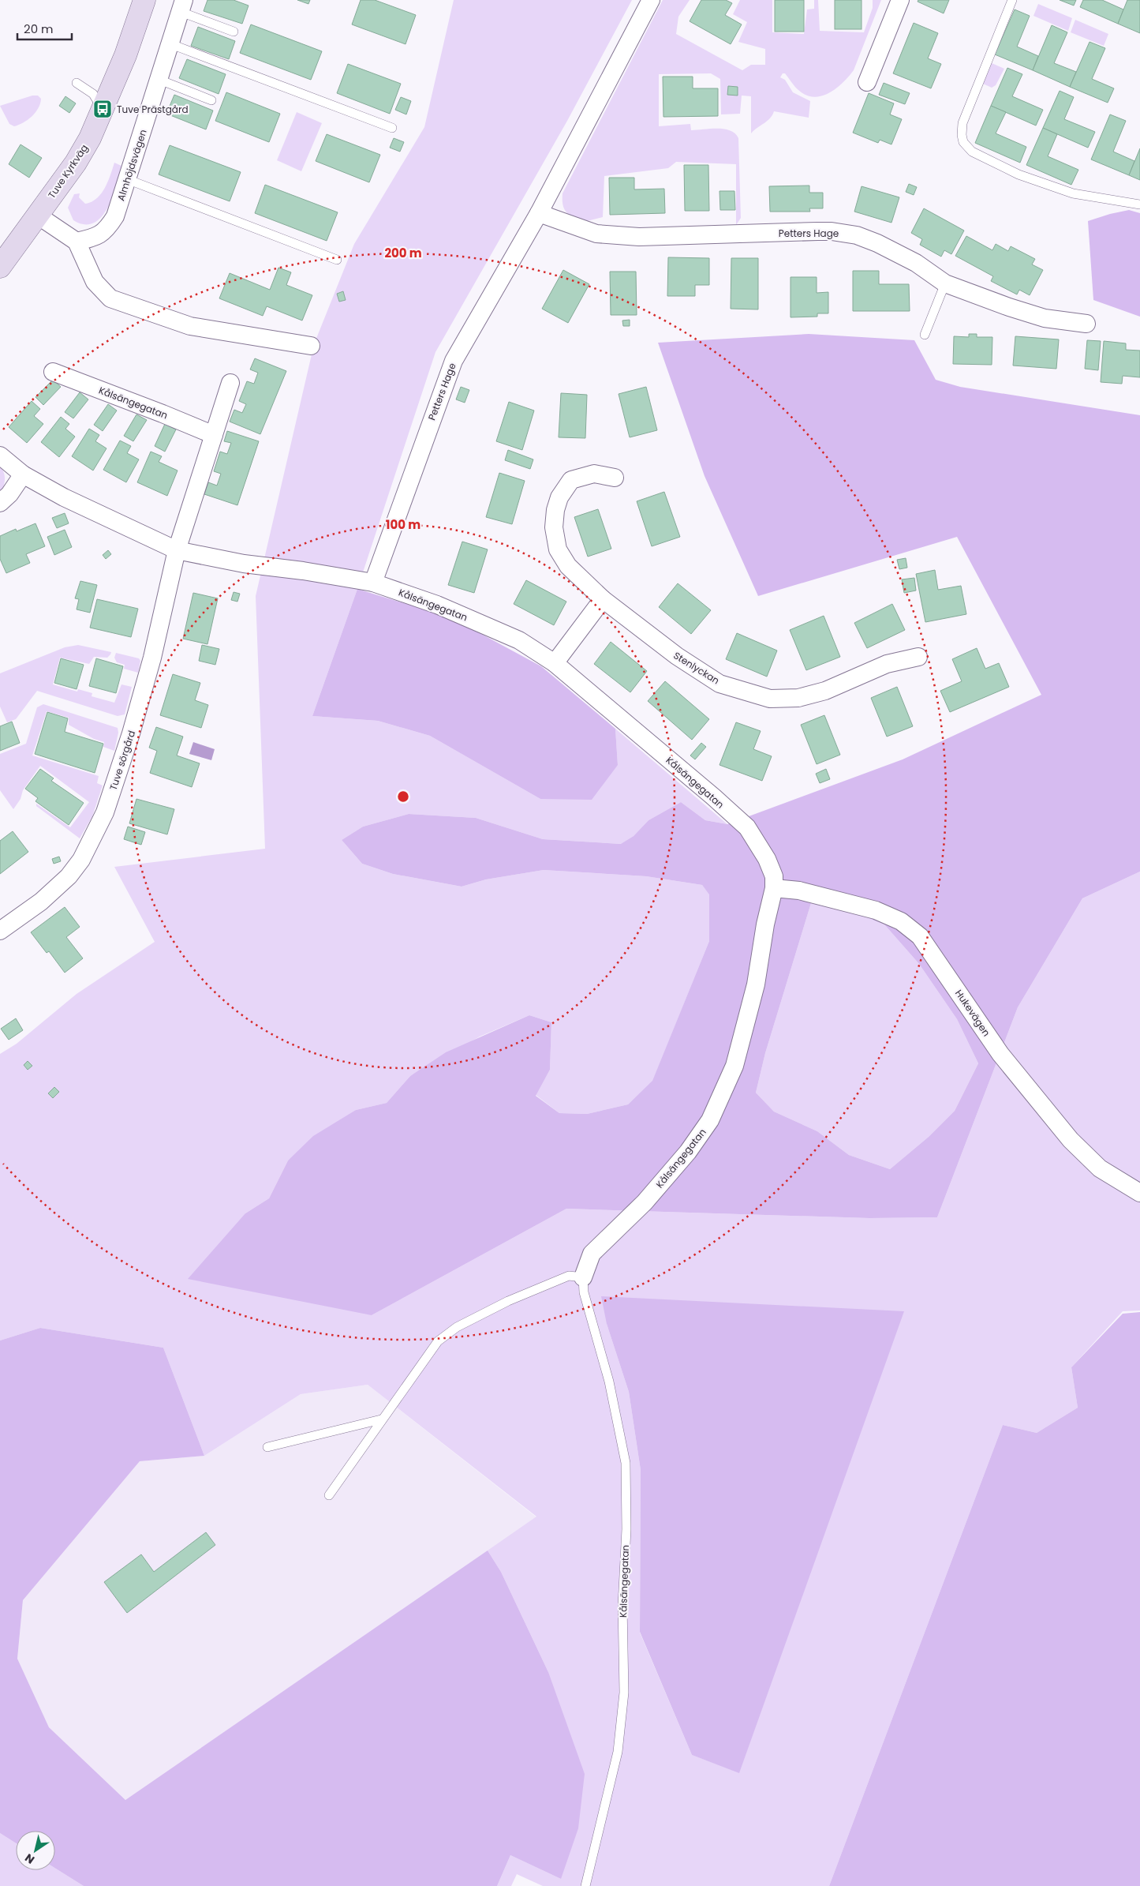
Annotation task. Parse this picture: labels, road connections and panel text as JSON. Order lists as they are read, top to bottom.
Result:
{
  "streets": {
    "street": [
      "Almhöjdsvägen",
      "Tuve Kyrkväg",
      "Petters Hage",
      "Kålsängegatan",
      "Stenlyckan",
      "Tuve sörgård",
      "Hukevägen"
    ]
  },
  "crossings": [
    ["Petters Hage", "Kålsängegatan"],
    ["Kålsängegatan", "Tuve sörgård"],
    ["Kålsängegatan", "Hukevägen"]
  ],
  "places": {
    "bus stop": ["Tuve Prästgård"]
  },
  "scale_bar": "20 m",
  "north": "bottom left",
  "rings": ["200 m", "100 m"]
}
